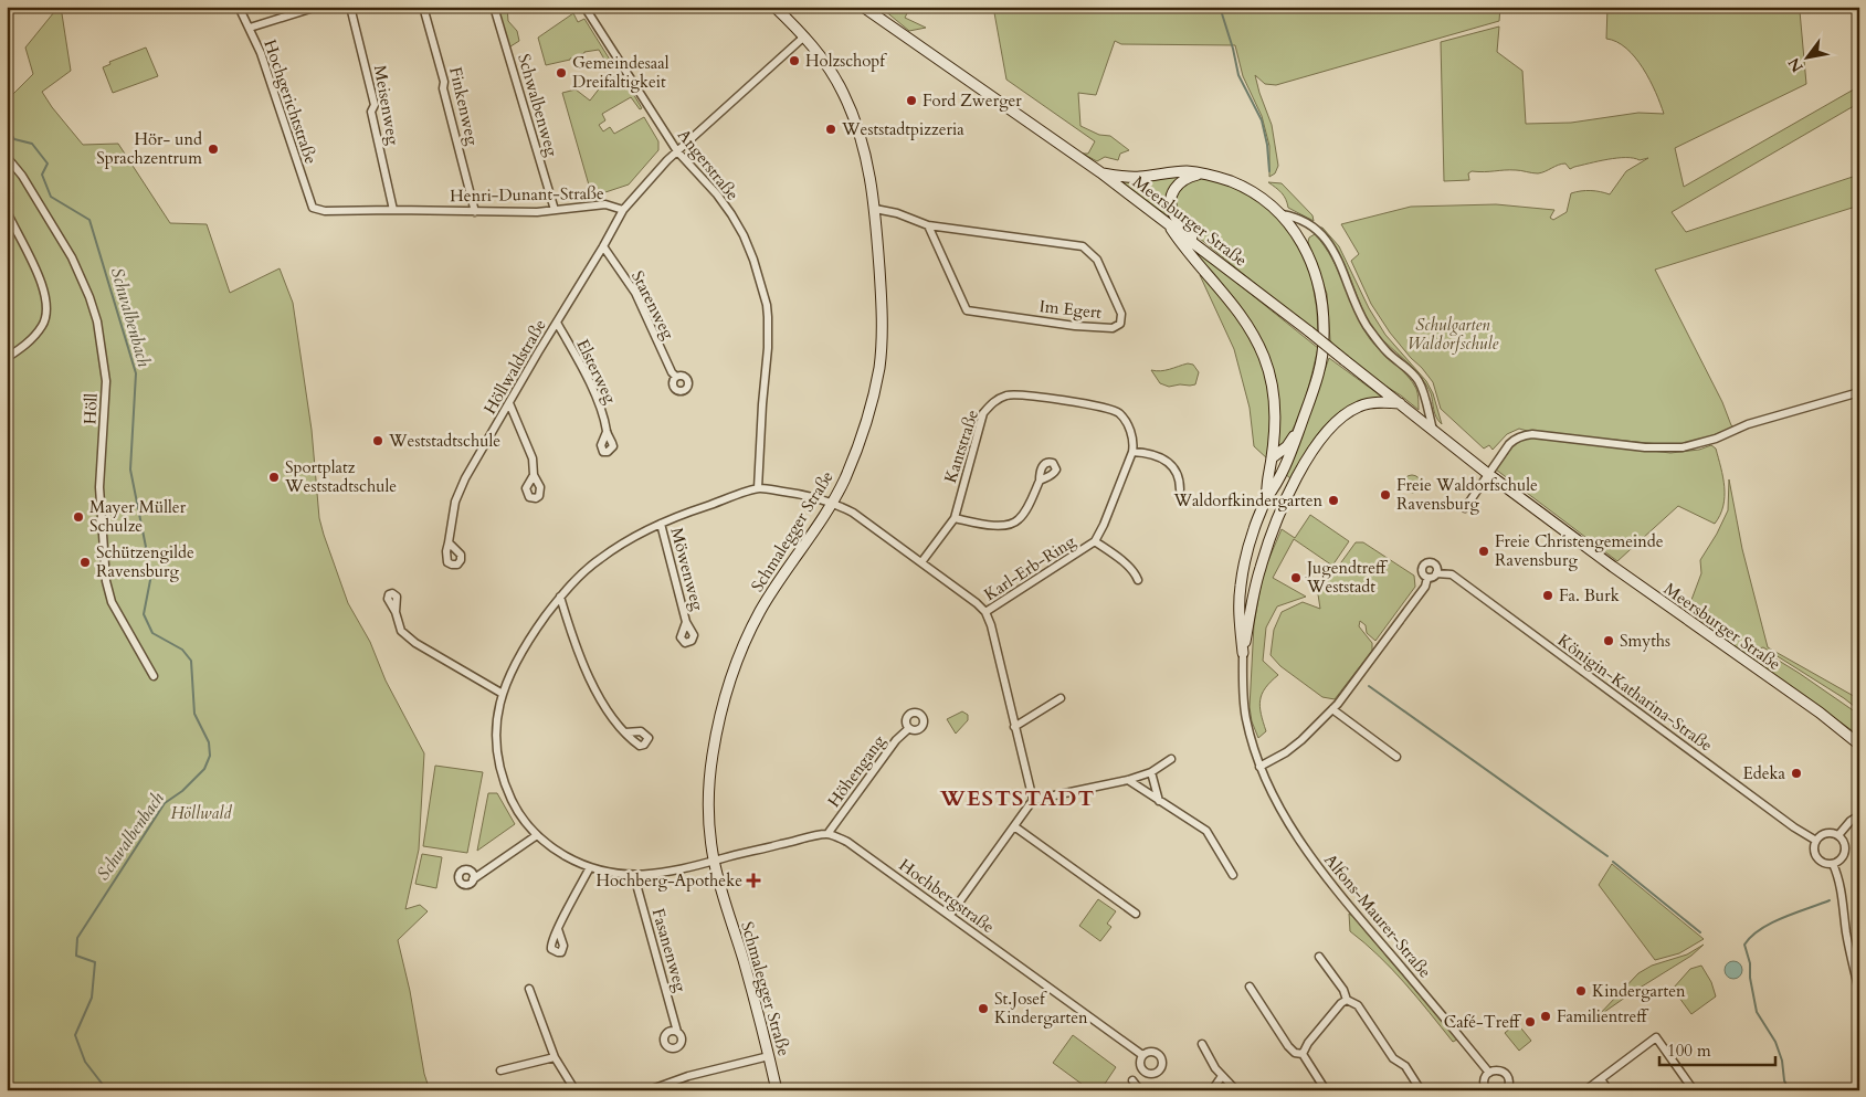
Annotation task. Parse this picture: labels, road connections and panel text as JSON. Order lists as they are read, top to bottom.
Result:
{
  "streets": {
    "street": [
      "Hochgerichtstraße",
      "Meisenweg",
      "Schwalbenweg",
      "Finkenweg",
      "Angerstraße",
      "Henri-Dunant-Straße",
      "Meersburger Straße",
      "Starenweg",
      "Im Egert",
      "Höllwaldstraße",
      "Elsterweg",
      "Höll",
      "Kantstraße",
      "Schmalegger Straße",
      "Karl-Erb-Ring",
      "Möwenweg",
      "Königin-Katharina-Straße",
      "Höhengang",
      "Hochbergstraße",
      "Alfons-Maurer-Straße",
      "Fasanenweg"
    ]
  },
  "crossings": [
    ["Hochgerichtstraße", "Henri-Dunant-Straße"],
    ["Meisenweg", "Henri-Dunant-Straße"],
    ["Schwalbenweg", "Henri-Dunant-Straße"],
    ["Finkenweg", "Henri-Dunant-Straße"],
    ["Angerstraße", "Henri-Dunant-Straße"],
    ["Angerstraße", "Karl-Erb-Ring"],
    ["Henri-Dunant-Straße", "Höllwaldstraße"],
    ["Henri-Dunant-Straße", "Schmalegger Straße"],
    ["Starenweg", "Höllwaldstraße"],
    ["Im Egert", "Schmalegger Straße"],
    ["Höllwaldstraße", "Elsterweg"],
    ["Kantstraße", "Karl-Erb-Ring"],
    ["Schmalegger Straße", "Karl-Erb-Ring"],
    ["Höhengang", "Hochbergstraße"]
  ],
  "districts": ["WESTSTADT"],
  "water": ["Schwalbenbach"],
  "parks": ["Schulgarten Waldorfschule", "Höllwald"],
  "places": {
    "other": [
      "Holzschopf",
      "Gemeindesaal Dreifaltigkeit",
      "Ford Zwerger",
      "Weststadtpizzeria",
      "Hör- und Sprachzentrum",
      "Weststadtschule",
      "Sportplatz Weststadtschule",
      "Freie Waldorfschule Ravensburg",
      "Waldorfkindergarten",
      "Mayer Müller Schulze",
      "Freie Christengemeinde Ravensburg",
      "Schützengilde Ravensburg",
      "Jugendtreff Weststadt",
      "Fa. Burk",
      "Smyths",
      "Edeka",
      "Kindergarten",
      "St.Josef Kindergarten",
      "Familientreff",
      "Café-Treff"
    ],
    "health": ["Hochberg-Apotheke"]
  },
  "scale_bar": "100 m",
  "north": "bottom left"
}
